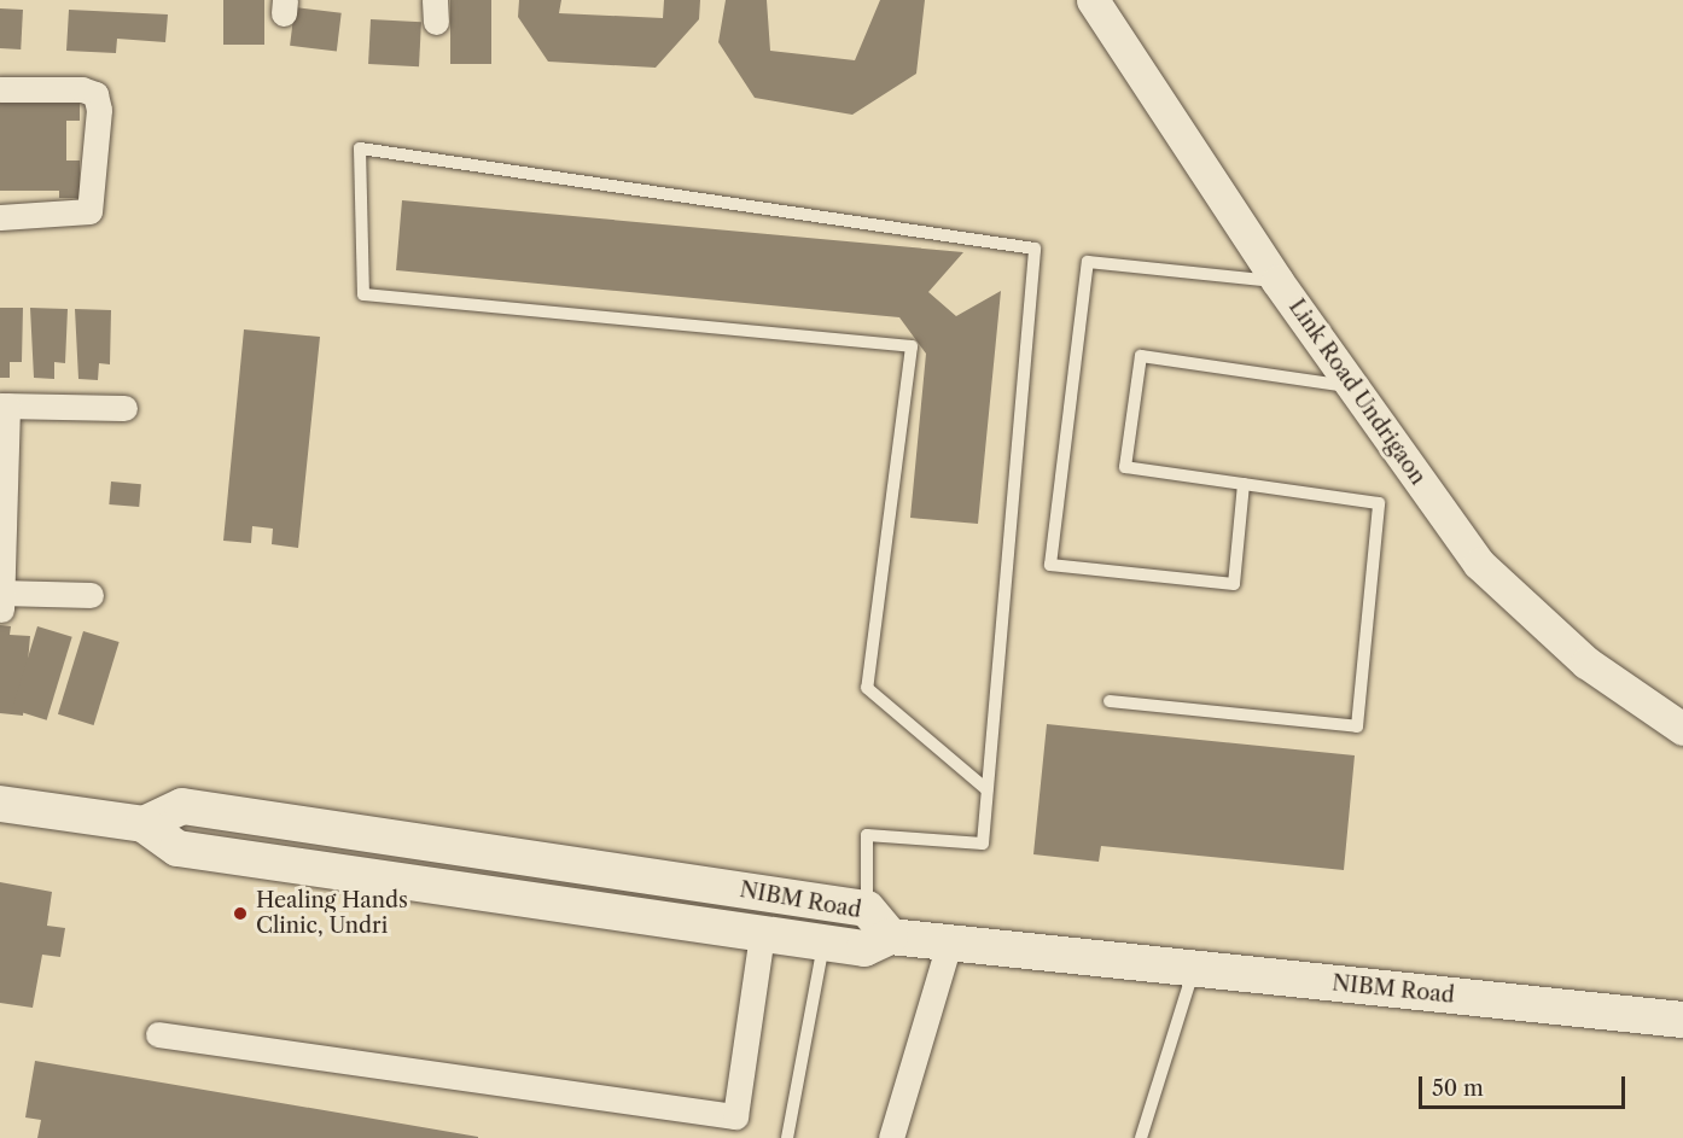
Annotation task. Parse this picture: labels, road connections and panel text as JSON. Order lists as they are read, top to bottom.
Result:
{
  "streets": {
    "main road": ["NIBM Road"],
    "street": ["Link Road Undrigaon"]
  },
  "places": ["Healing Hands Clinic, Undri"],
  "scale_bar": "50 m"
}
